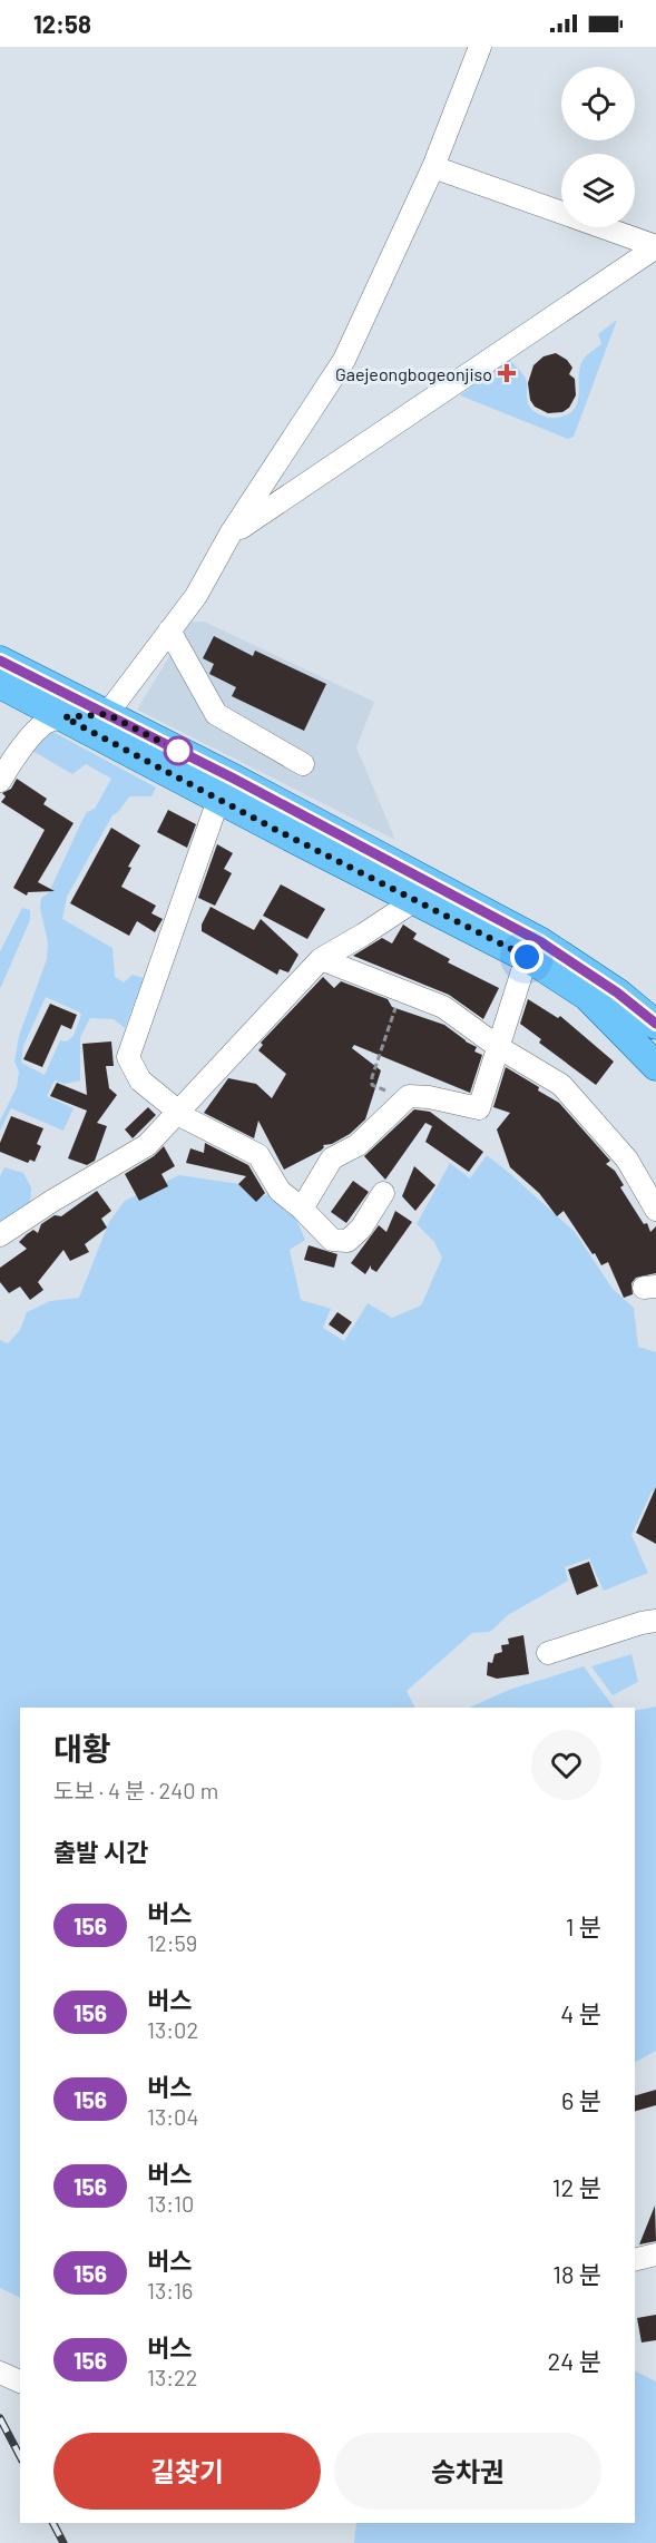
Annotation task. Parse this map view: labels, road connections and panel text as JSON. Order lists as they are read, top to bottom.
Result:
{
  "places": {
    "health": ["Gaejeongbogeonjiso"]
  },
  "lines": ["bus line 156"],
  "page": {
    "status": "12:58",
    "heading": [
      ["대황", "도보 · 4 분 · 240 m"],
      "출발 시간"
    ],
    "list": [
      {
        "mark": "156",
        "name": "버스",
        "note": "12:59",
        "value": "1 분"
      },
      {
        "mark": "156",
        "name": "버스",
        "note": "13:02",
        "value": "4 분"
      },
      {
        "mark": "156",
        "name": "버스",
        "note": "13:04",
        "value": "6 분"
      },
      {
        "mark": "156",
        "name": "버스",
        "note": "13:10",
        "value": "12 분"
      },
      {
        "mark": "156",
        "name": "버스",
        "note": "13:16",
        "value": "18 분"
      },
      {
        "mark": "156",
        "name": "버스",
        "note": "13:22",
        "value": "24 분"
      }
    ],
    "buttons": ["길찾기", "승차권"]
  }
}
